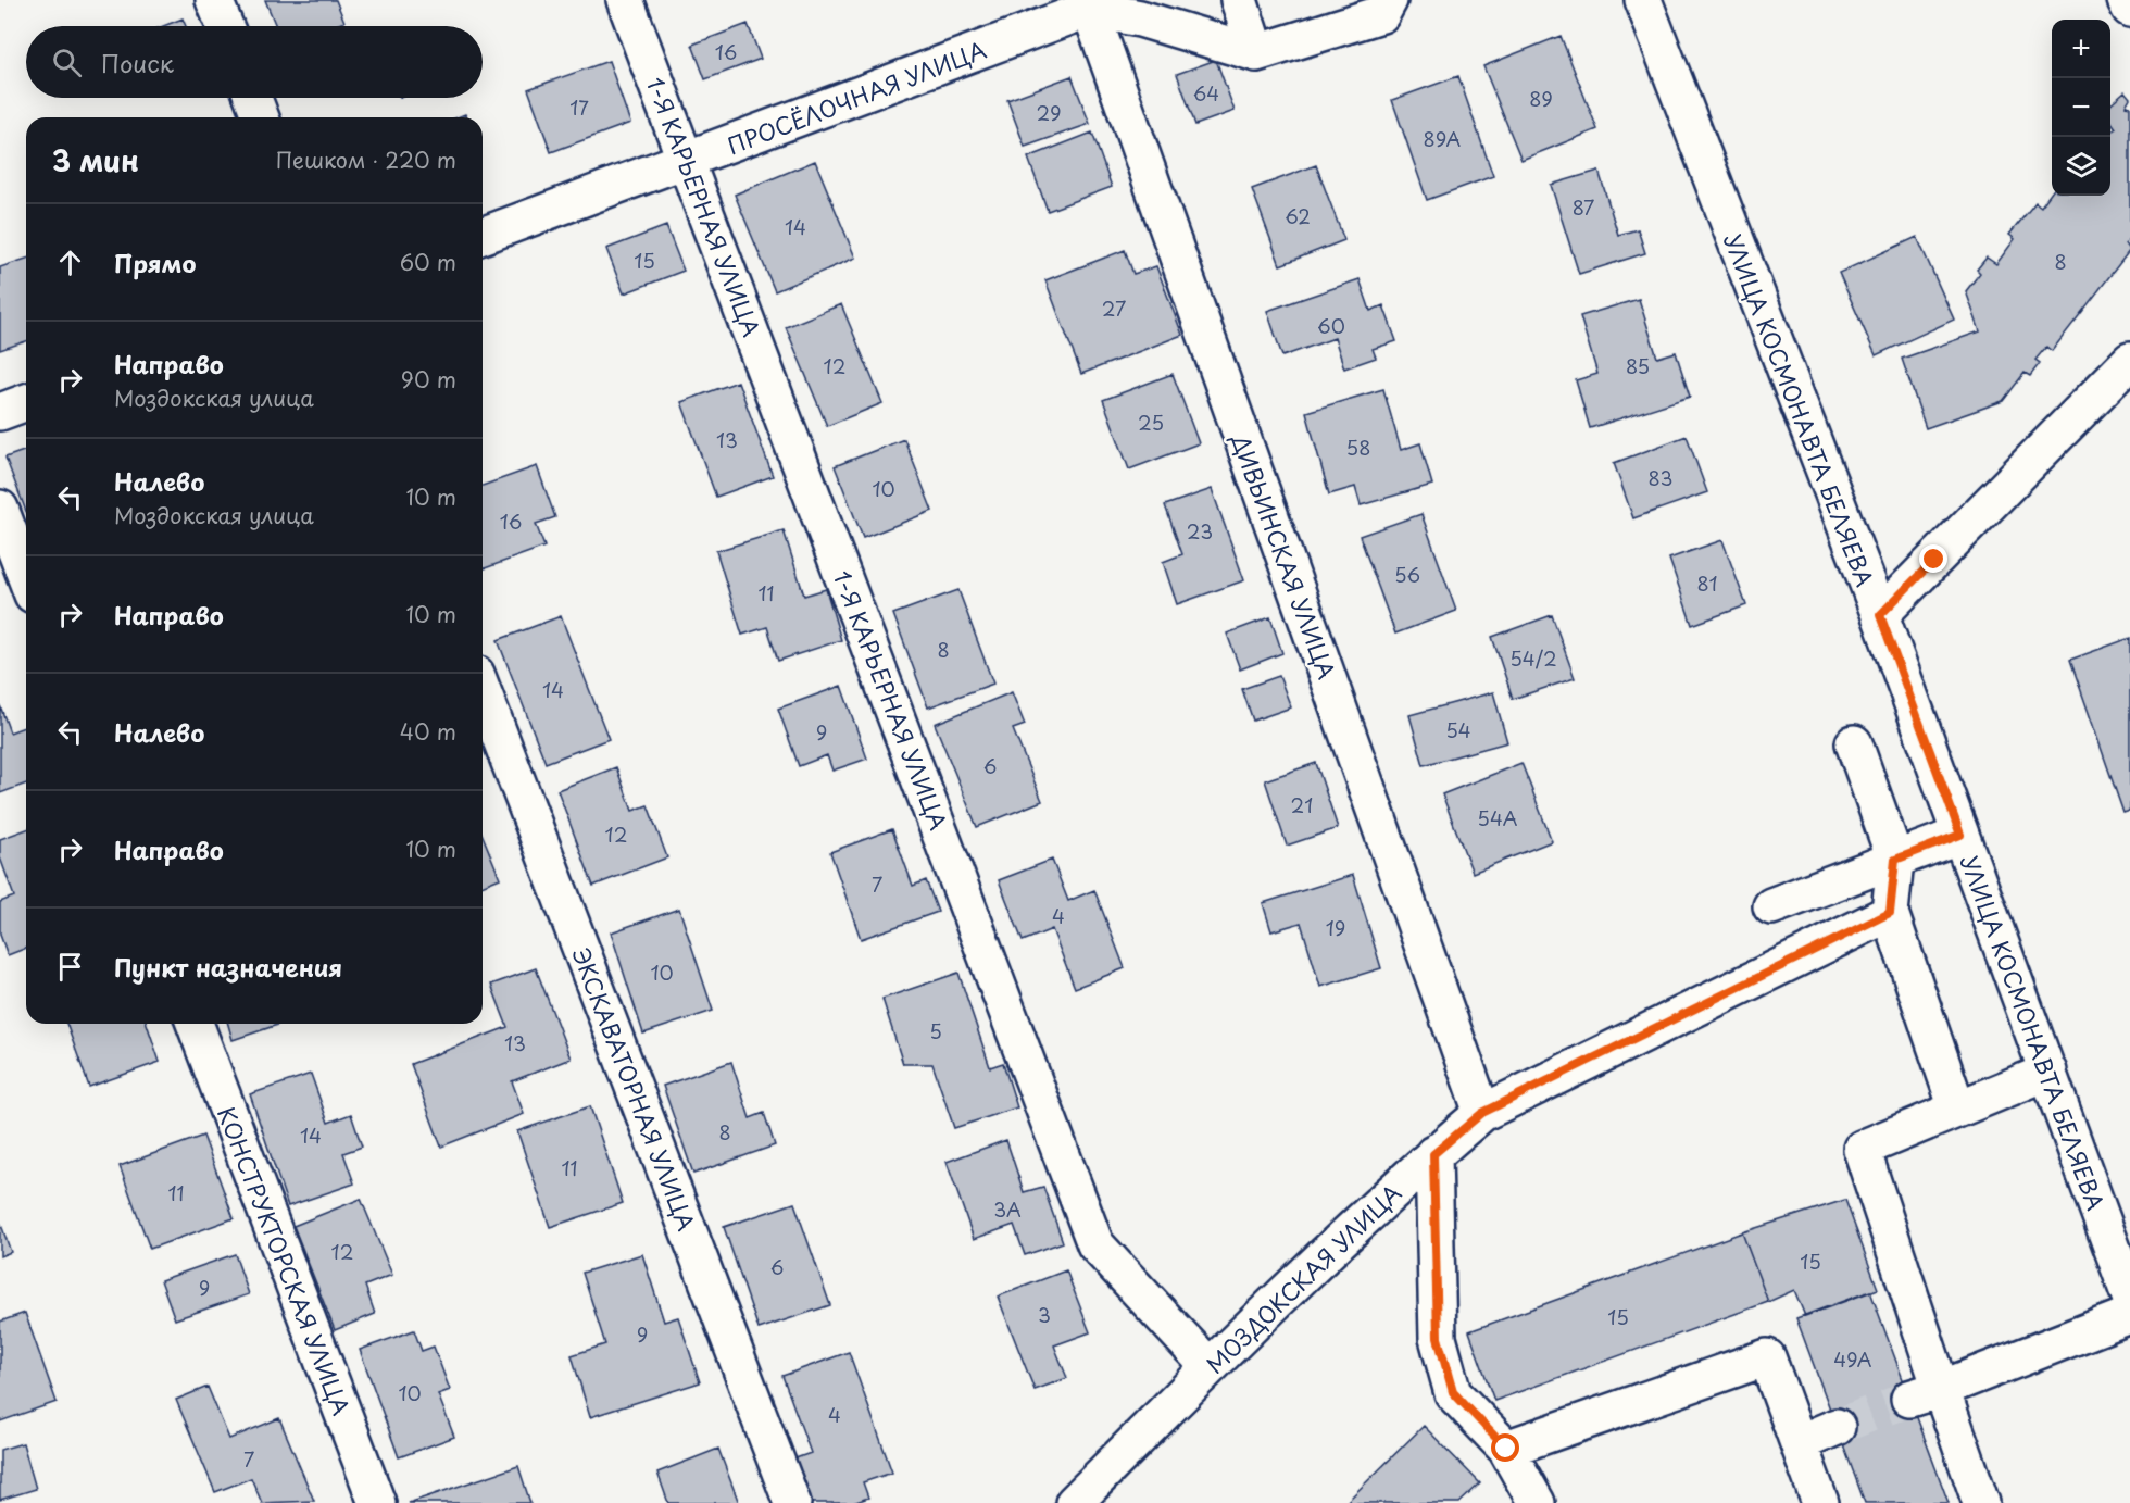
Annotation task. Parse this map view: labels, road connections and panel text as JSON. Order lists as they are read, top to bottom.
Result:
{
  "streets": {
    "street": [
      "ПРОСЁЛОЧНАЯ УЛИЦА",
      "1-Я КАРЬЕРНАЯ УЛИЦА",
      "УЛИЦА КОСМОНАВТА БЕЛЯЕВА",
      "ДИВЬИНСКАЯ УЛИЦА",
      "ЭКСКАВАТОРНАЯ УЛИЦА",
      "КОНСТРУКТОРСКАЯ УЛИЦА",
      "МОЗДОКСКАЯ УЛИЦА"
    ]
  },
  "crossings": [
    ["ПРОСЁЛОЧНАЯ УЛИЦА", "1-Я КАРЬЕРНАЯ УЛИЦА"],
    ["ПРОСЁЛОЧНАЯ УЛИЦА", "ДИВЬИНСКАЯ УЛИЦА"],
    ["1-Я КАРЬЕРНАЯ УЛИЦА", "МОЗДОКСКАЯ УЛИЦА"],
    ["ДИВЬИНСКАЯ УЛИЦА", "МОЗДОКСКАЯ УЛИЦА"]
  ],
  "house_numbers": [
    "16",
    "64",
    "89",
    "17",
    "29",
    "89А",
    "87",
    "62",
    "14",
    "15",
    "8",
    "27",
    "60",
    "12",
    "85",
    "25",
    "13",
    "58",
    "83",
    "10",
    "16",
    "23",
    "56",
    "81",
    "11",
    "8",
    "54/2",
    "14",
    "54",
    "9",
    "6",
    "21",
    "54А",
    "12",
    "7",
    "4",
    "19",
    "10",
    "5",
    "13",
    "8",
    "14",
    "11",
    "11",
    "3А",
    "12",
    "15",
    "6",
    "9",
    "3",
    "15",
    "9",
    "49А",
    "10",
    "4",
    "7"
  ],
  "page": {
    "map_buttons": ["+", "−"],
    "search": "Поиск",
    "heading": ["3 мин", "Пешком · 220 m"],
    "list": [
      ["Прямо", "60 m"],
      ["Направо", "Моздокская улица", "90 m"],
      ["Налево", "Моздокская улица", "10 m"],
      ["Направо", "10 m"],
      ["Налево", "40 m"],
      ["Направо", "10 m"],
      "Пункт назначения"
    ]
  }
}
